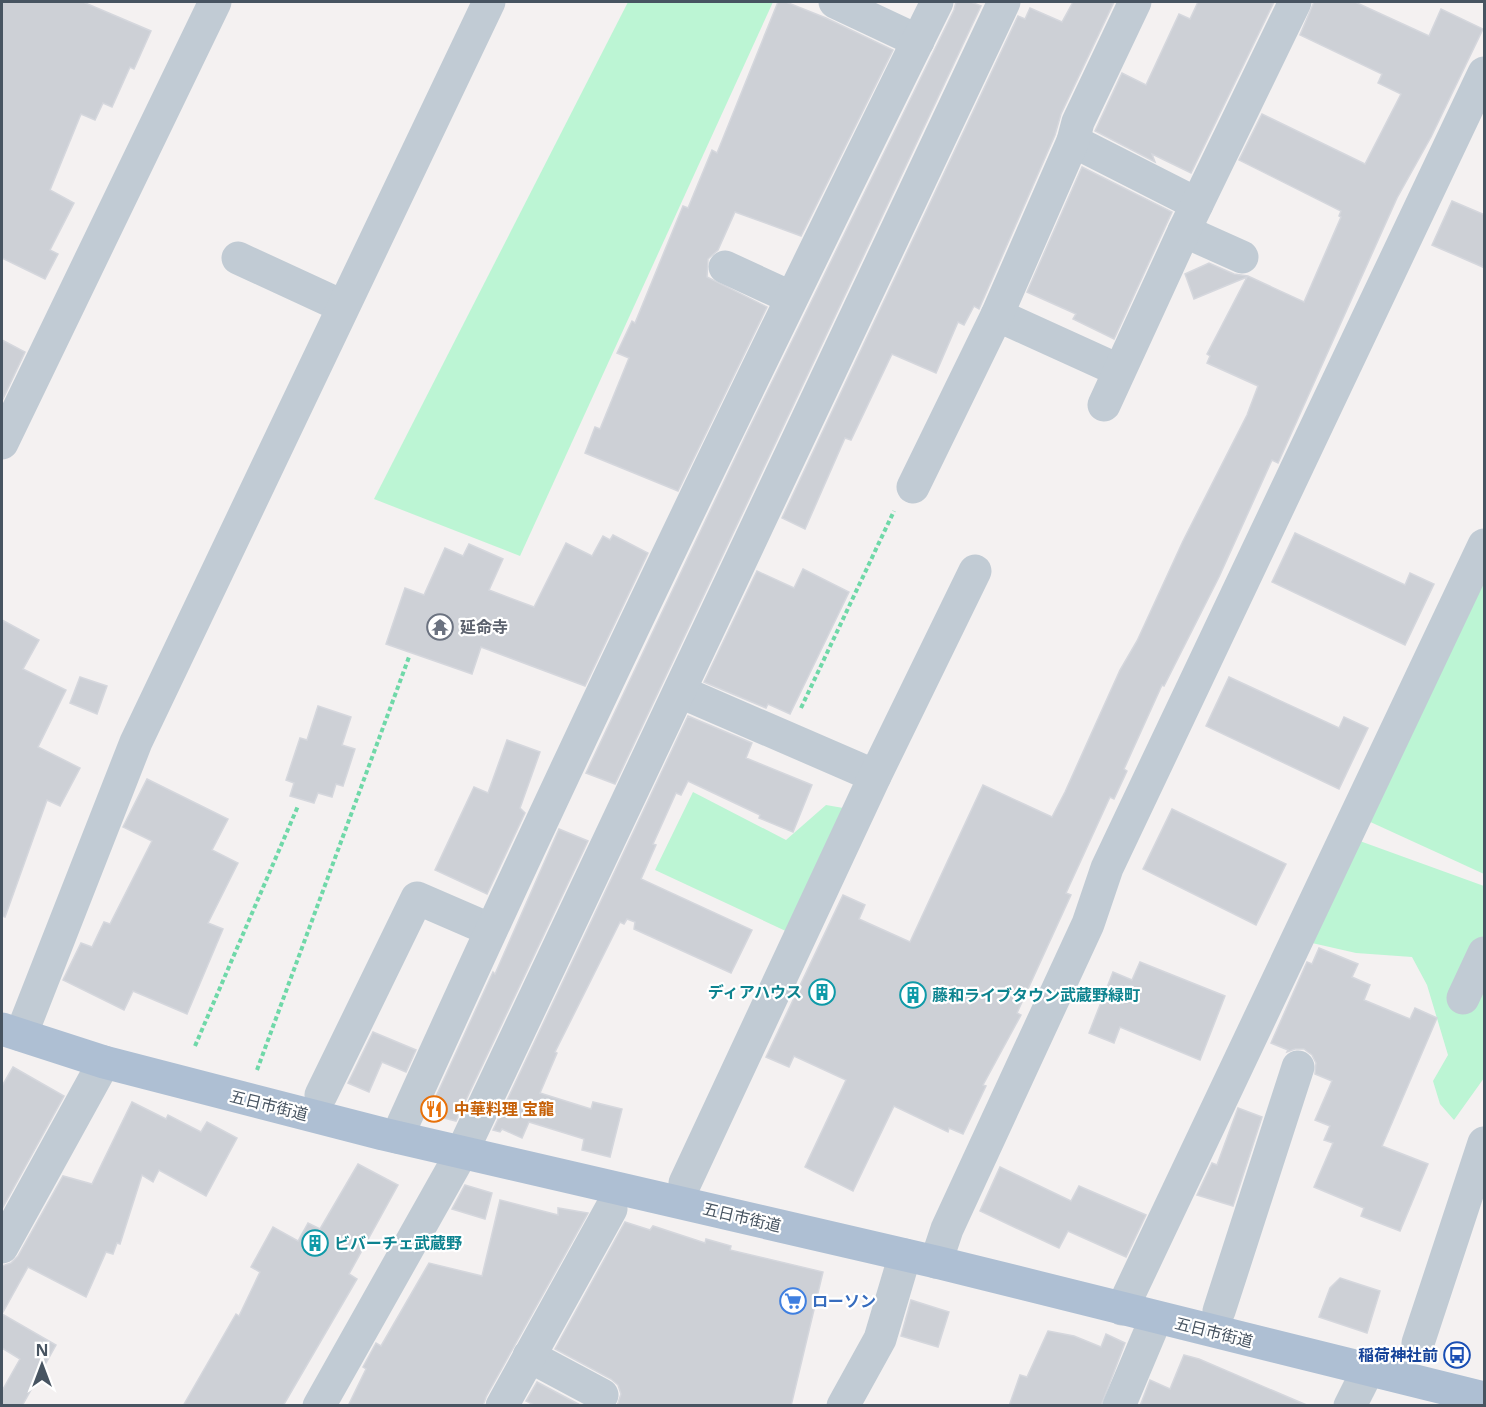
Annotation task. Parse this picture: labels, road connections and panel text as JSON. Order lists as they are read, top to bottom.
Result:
{
  "streets": {
    "main road": ["五日市街道"]
  },
  "places": {
    "temple": ["延命寺"],
    "building": ["ディアハウス", "藤和ライブタウン武蔵野緑町", "ビバーチェ武蔵野"],
    "restaurant": ["中華料理 宝龍"],
    "supermarket": ["ローソン"],
    "bus stop": ["稲荷神社前"]
  },
  "north": "top"
}
